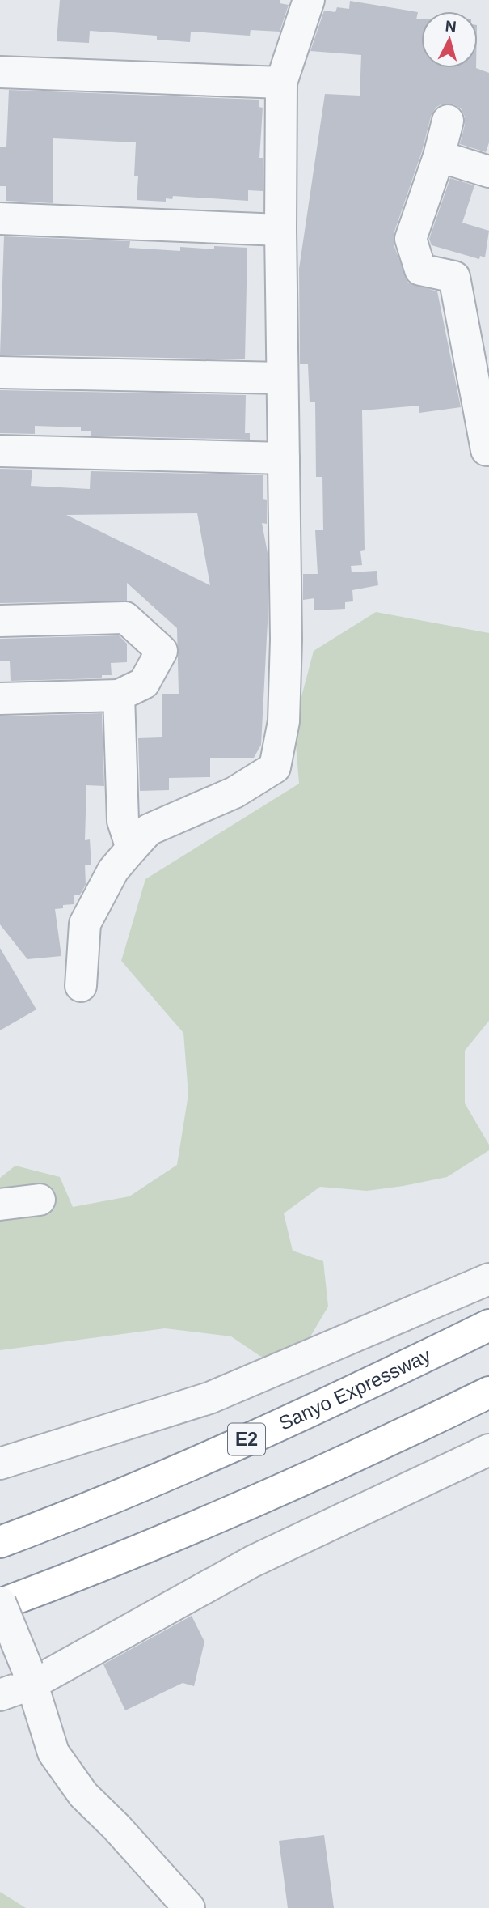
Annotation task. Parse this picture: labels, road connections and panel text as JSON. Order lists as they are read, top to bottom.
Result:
{
  "streets": {
    "highway": ["Sanyo Expressway", "E2"]
  },
  "north": "top"
}
